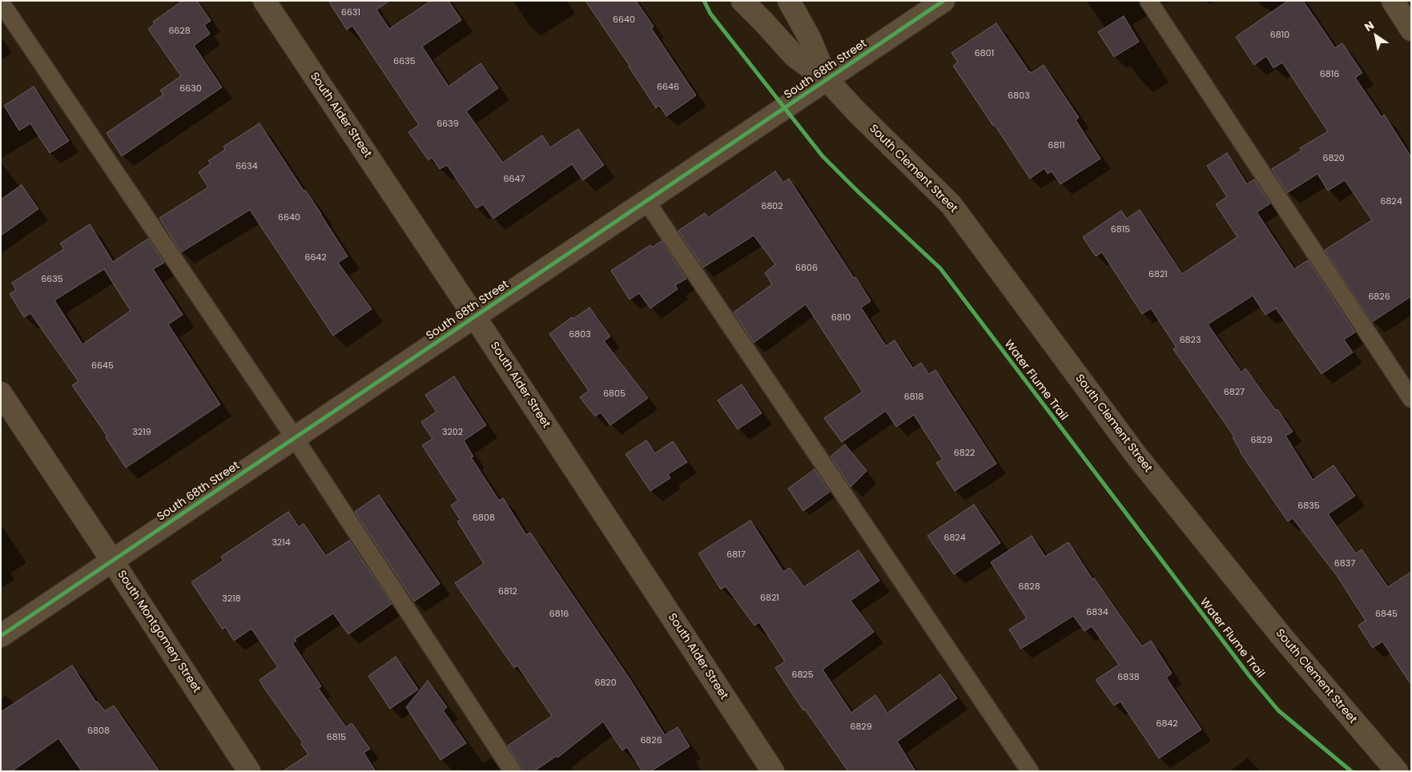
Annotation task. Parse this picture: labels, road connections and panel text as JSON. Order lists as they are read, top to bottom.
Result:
{
  "streets": {
    "street": [
      "South 68th Street",
      "South Alder Street",
      "South Clement Street",
      "South Montgomery Street"
    ],
    "cycle path": ["Water Flume Trail"]
  },
  "crossings": [
    ["South 68th Street", "South Alder Street"],
    ["South 68th Street", "South Clement Street"],
    ["South 68th Street", "South Montgomery Street"]
  ],
  "house_numbers": [
    "6631",
    "6640",
    "6628",
    "6810",
    "6801",
    "6635",
    "6816",
    "6646",
    "6630",
    "6803",
    "6639",
    "6811",
    "6820",
    "6634",
    "6647",
    "6824",
    "6802",
    "6640",
    "6815",
    "6642",
    "6806",
    "6821",
    "6635",
    "6826",
    "6810",
    "6803",
    "6823",
    "6645",
    "6827",
    "6805",
    "6818",
    "3219",
    "3202",
    "6829",
    "6822",
    "6835",
    "6808",
    "6824",
    "3214",
    "6817",
    "6837",
    "6828",
    "6812",
    "6821",
    "3218",
    "6834",
    "6816",
    "6845",
    "6825",
    "6838",
    "6820",
    "6842",
    "6829",
    "6808",
    "6815",
    "6826"
  ],
  "north": "top left"
}
